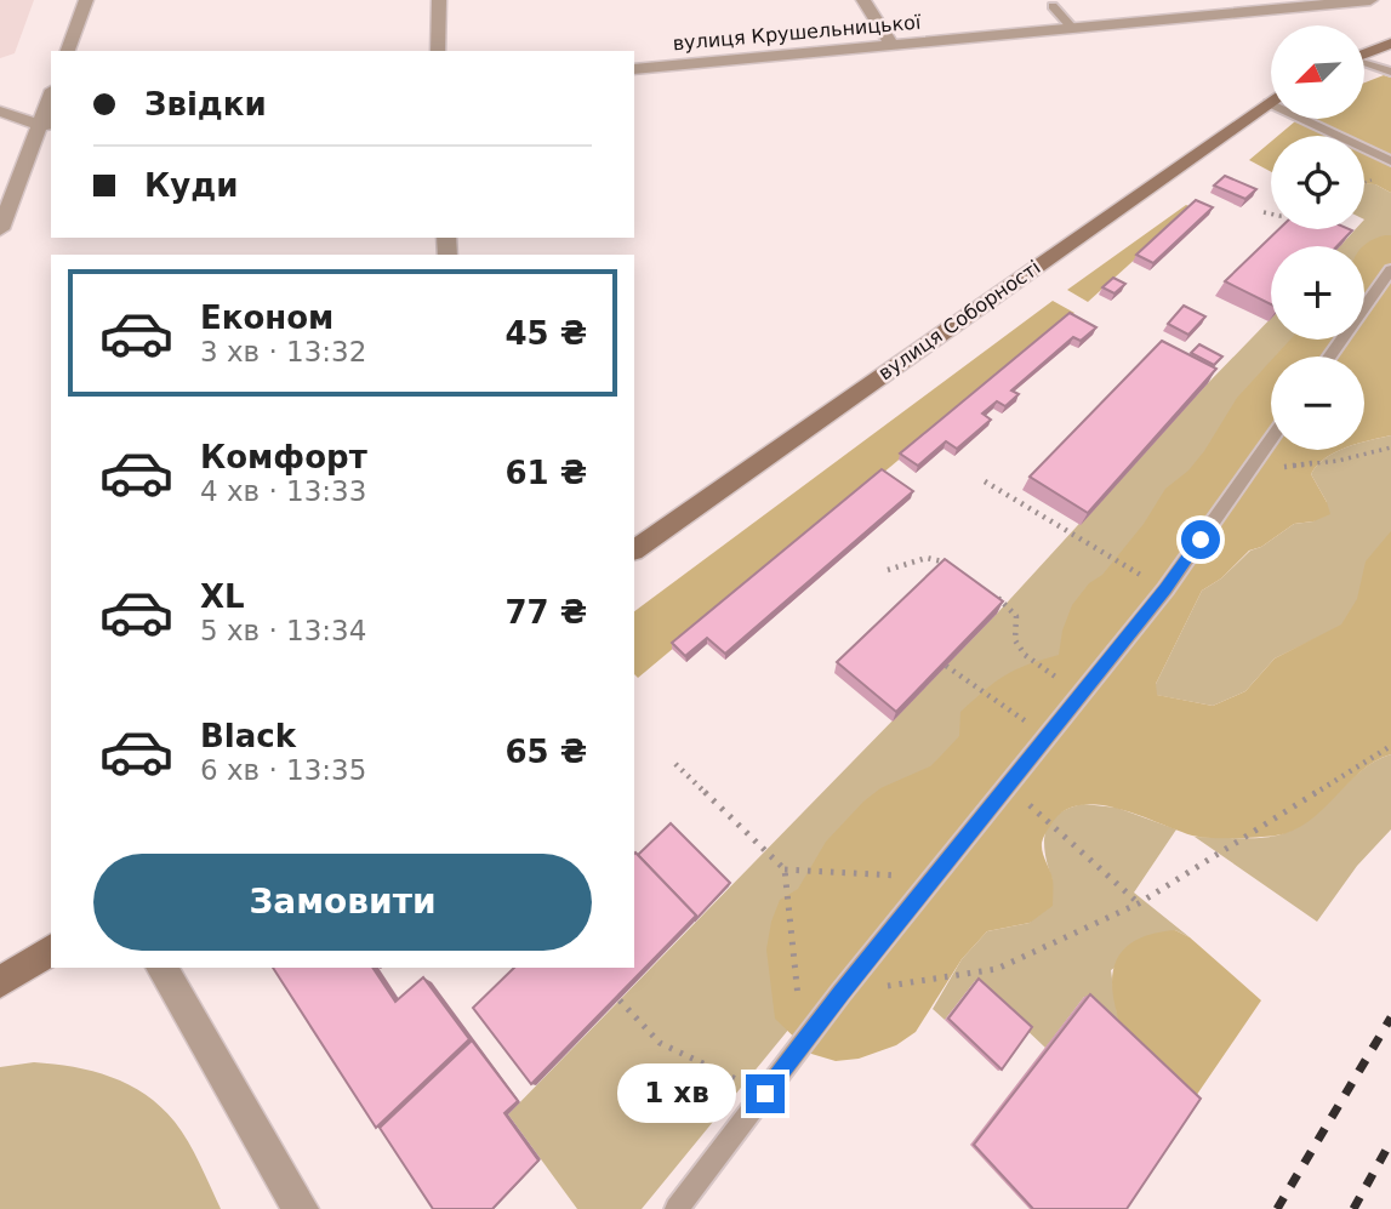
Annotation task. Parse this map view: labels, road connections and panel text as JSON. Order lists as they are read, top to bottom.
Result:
{
  "streets": {
    "main road": ["вулиця Соборності"],
    "street": ["вулиця Крушельницької"]
  },
  "north": "bottom left",
  "page": {
    "map_buttons": ["+", "−"],
    "banner": ["Звідки", "Куди"],
    "list": [
      {
        "name": "Економ",
        "note": "3 хв · 13:32",
        "value": "45 ₴"
      },
      {
        "name": "Комфорт",
        "note": "4 хв · 13:33",
        "value": "61 ₴"
      },
      {
        "name": "XL",
        "note": "5 хв · 13:34",
        "value": "77 ₴"
      },
      {
        "name": "Black",
        "note": "6 хв · 13:35",
        "value": "65 ₴"
      }
    ],
    "buttons": "Замовити",
    "bubble": "1 хв"
  }
}
